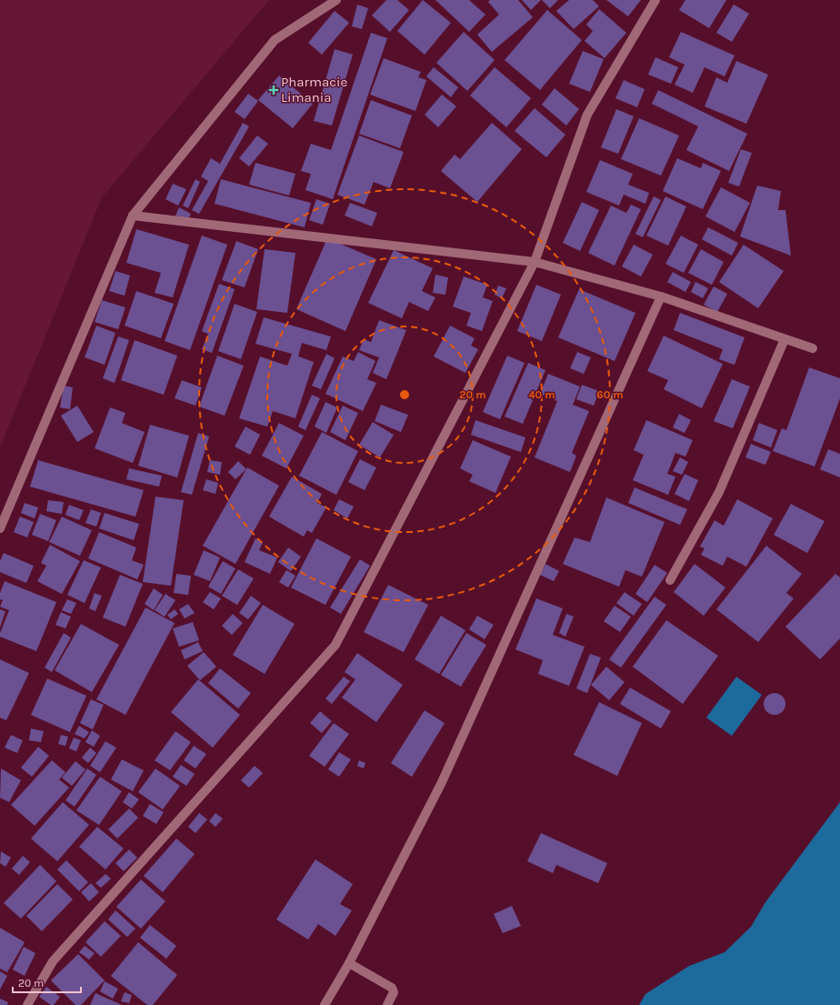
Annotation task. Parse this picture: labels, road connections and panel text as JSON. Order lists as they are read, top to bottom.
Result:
{
  "places": {
    "health": ["Pharmacie Limania"]
  },
  "scale_bar": "20 m",
  "rings": ["20 m", "40 m", "60 m"]
}
